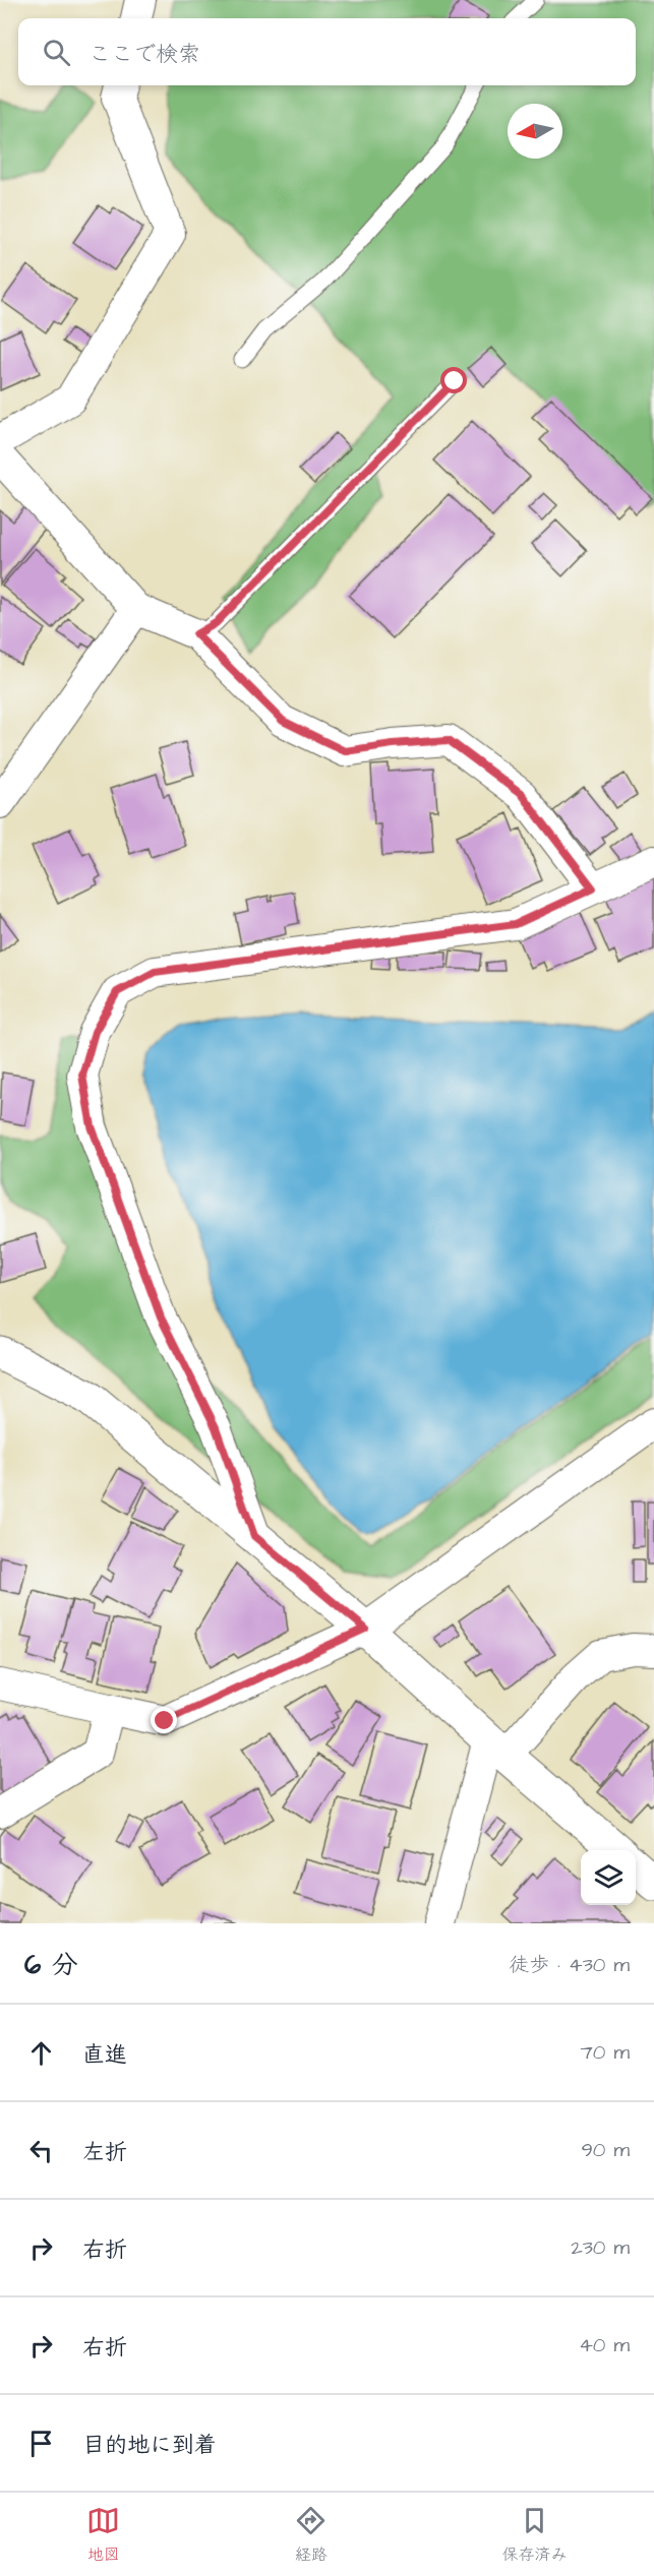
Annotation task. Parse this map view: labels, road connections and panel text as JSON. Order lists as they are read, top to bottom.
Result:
{
  "north": "left",
  "page": {
    "search": "ここで検索",
    "heading": ["6 分", "徒歩 · 430 m"],
    "list": [
      ["直進", "70 m"],
      ["左折", "90 m"],
      ["右折", "230 m"],
      ["右折", "40 m"],
      "目的地に到着"
    ],
    "nav": ["地図", "経路", "保存済み"]
  }
}
